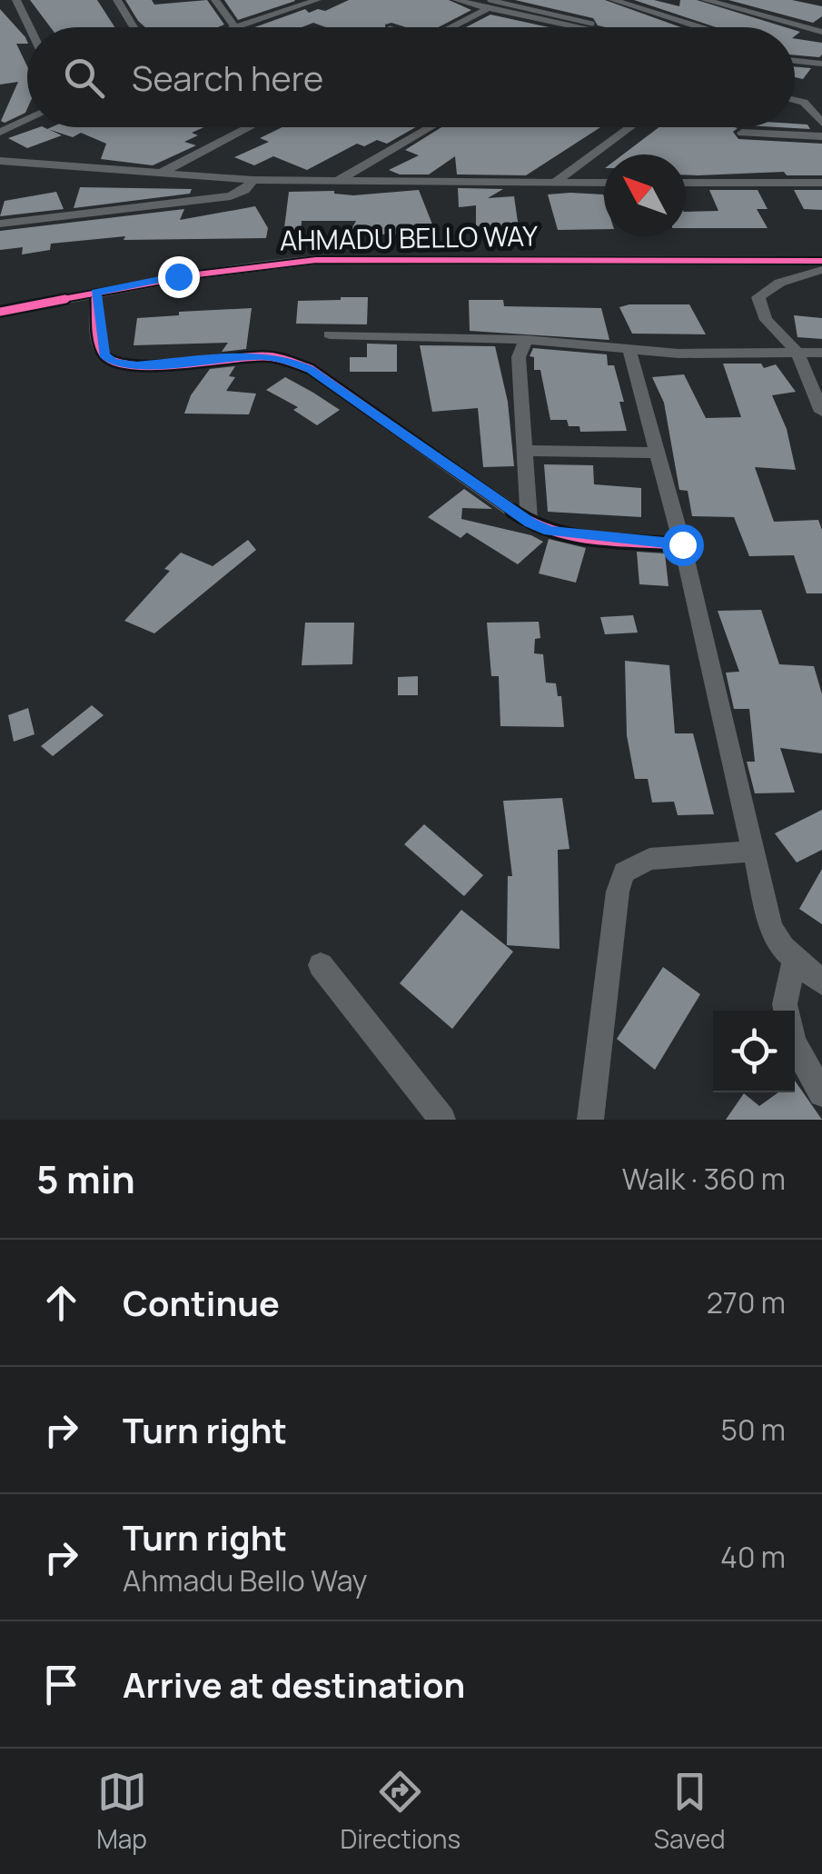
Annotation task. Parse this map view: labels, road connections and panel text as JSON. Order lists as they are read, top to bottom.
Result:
{
  "streets": {
    "street": ["AHMADU BELLO WAY"]
  },
  "north": "top left",
  "page": {
    "search": "Search here",
    "heading": ["5 min", "Walk · 360 m"],
    "list": [
      ["Continue", "270 m"],
      ["Turn right", "50 m"],
      ["Turn right", "Ahmadu Bello Way", "40 m"],
      "Arrive at destination"
    ],
    "nav": ["Map", "Directions", "Saved"]
  }
}
